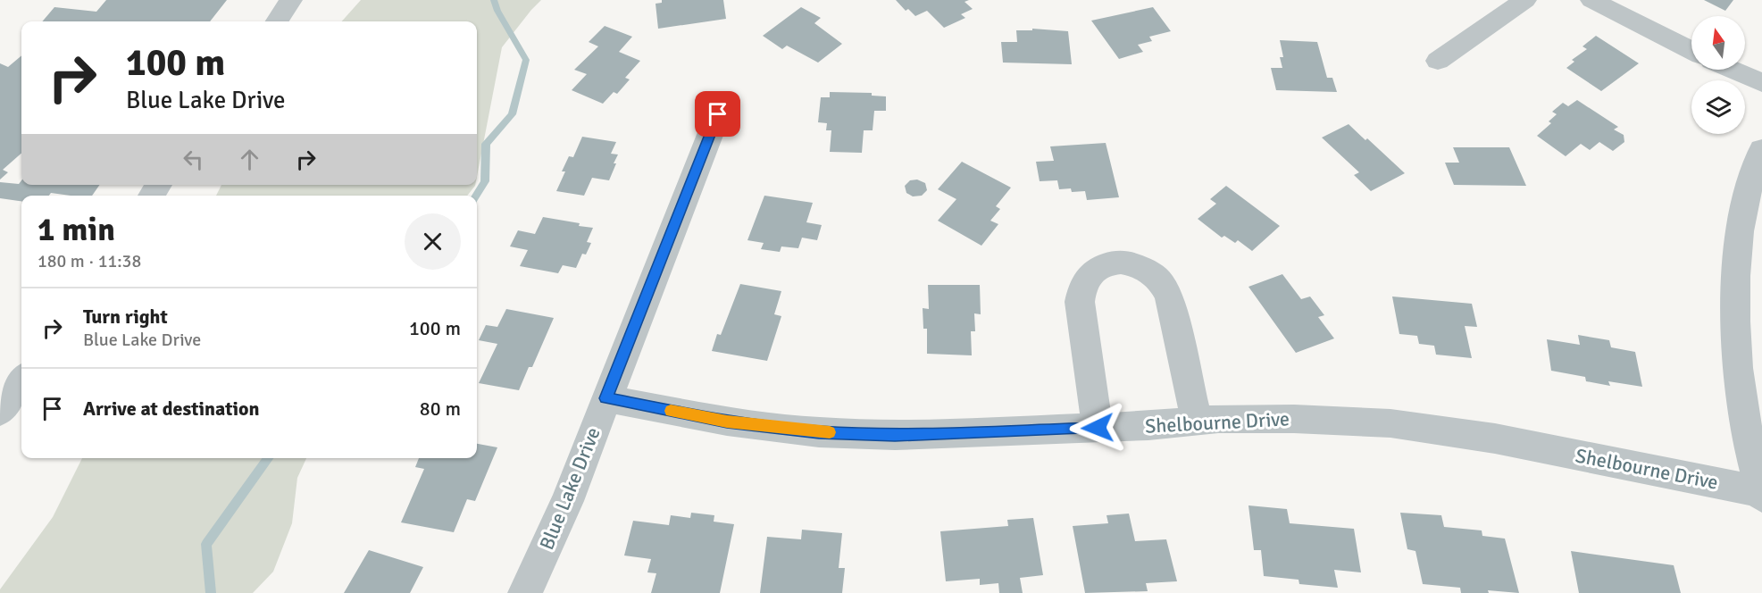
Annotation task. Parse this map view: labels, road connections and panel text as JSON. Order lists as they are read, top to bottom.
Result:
{
  "streets": {
    "street": ["Shelbourne Drive", "Blue Lake Drive"]
  },
  "crossings": [
    ["Shelbourne Drive", "Blue Lake Drive"]
  ],
  "north": "top",
  "page": {
    "turn": ["100 m", "Blue Lake Drive"],
    "heading": ["1 min", "180 m · 11:38"],
    "list": [
      {
        "name": "Turn right",
        "note": "Blue Lake Drive",
        "value": "100 m"
      },
      {
        "name": "Arrive at destination",
        "value": "80 m"
      }
    ]
  }
}
